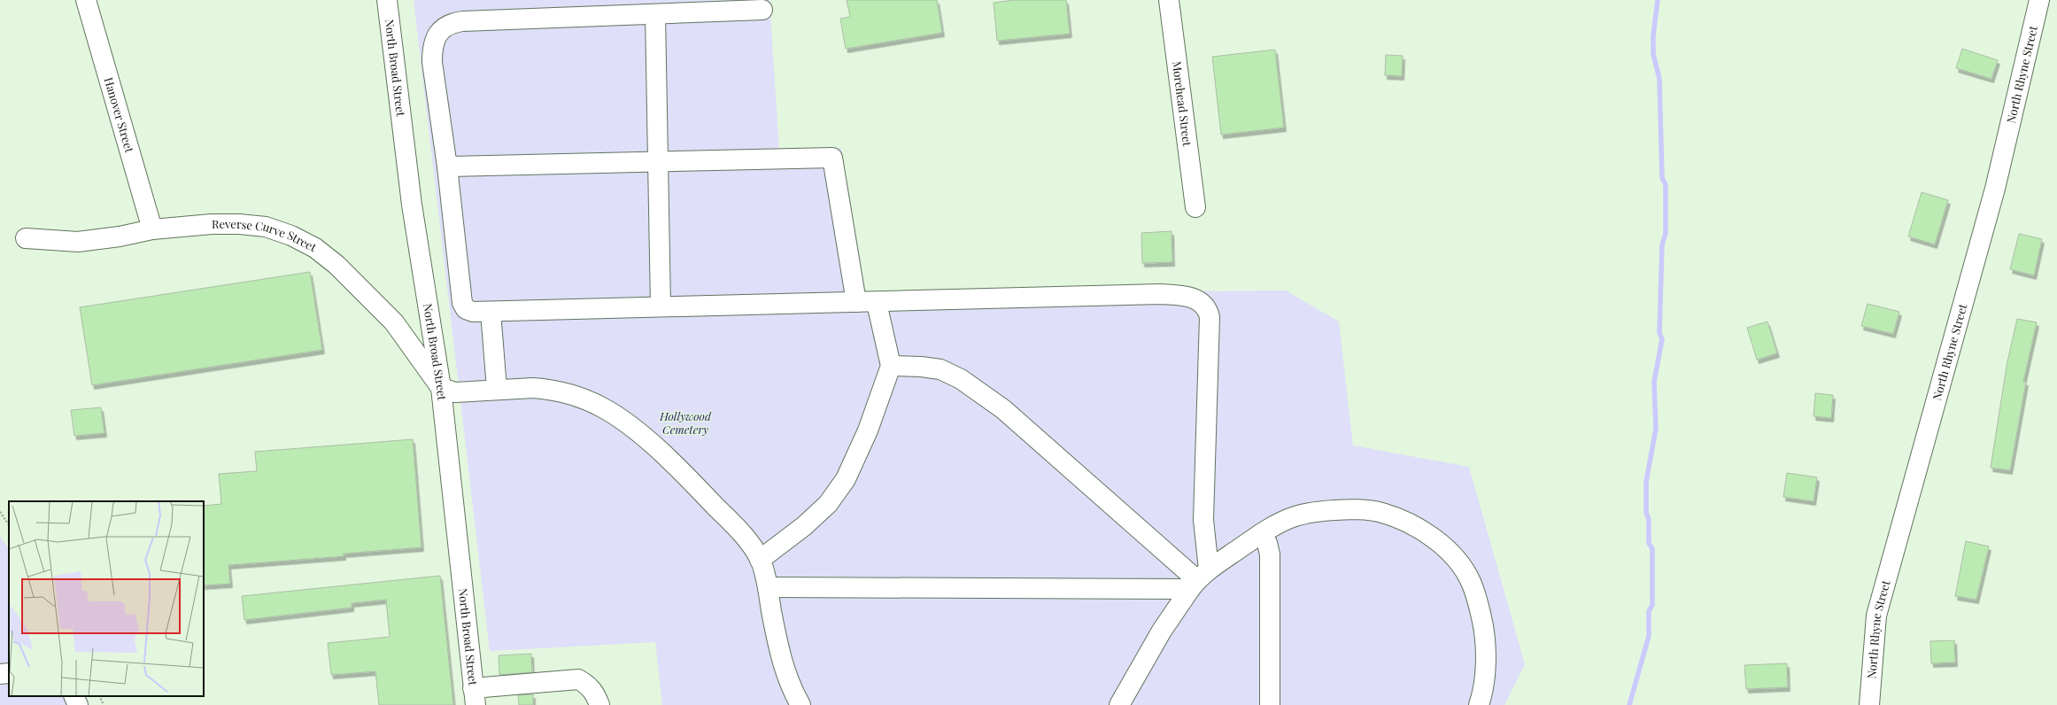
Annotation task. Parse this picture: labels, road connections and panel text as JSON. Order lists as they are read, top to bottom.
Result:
{
  "streets": {
    "street": [
      "North Broad Street",
      "North Rhyne Street",
      "Morehead Street",
      "Hanover Street",
      "Reverse Curve Street"
    ]
  },
  "crossings": [
    ["North Broad Street", "Reverse Curve Street"],
    ["Hanover Street", "Reverse Curve Street"]
  ],
  "parks": ["Hollywood Cemetery"]
}
